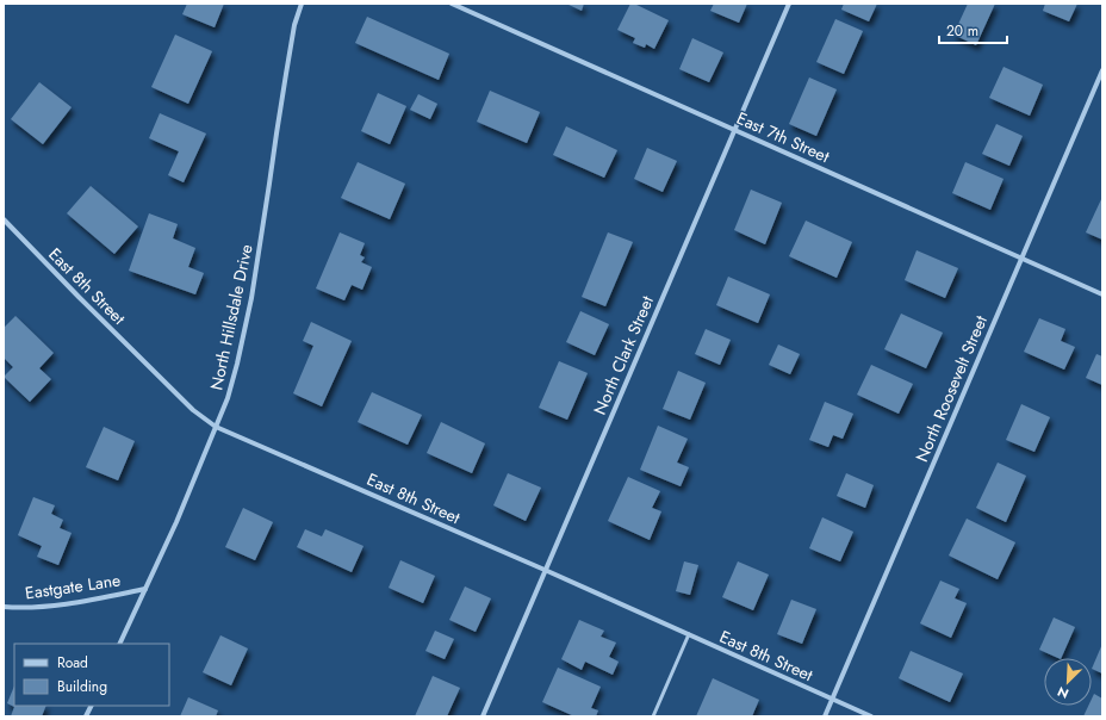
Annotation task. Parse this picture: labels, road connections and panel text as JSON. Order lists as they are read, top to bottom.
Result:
{
  "streets": {
    "street": [
      "East 7th Street",
      "East 8th Street",
      "North Hillsdale Drive",
      "North Clark Street",
      "North Roosevelt Street",
      "Eastgate Lane"
    ]
  },
  "crossings": [
    ["East 7th Street", "North Clark Street"],
    ["East 7th Street", "North Roosevelt Street"],
    ["East 8th Street", "North Hillsdale Drive"],
    ["East 8th Street", "North Clark Street"],
    ["East 8th Street", "North Roosevelt Street"],
    ["North Hillsdale Drive", "Eastgate Lane"]
  ],
  "legend": ["Road", "Building"],
  "scale_bar": "20 m",
  "north": "bottom left"
}
